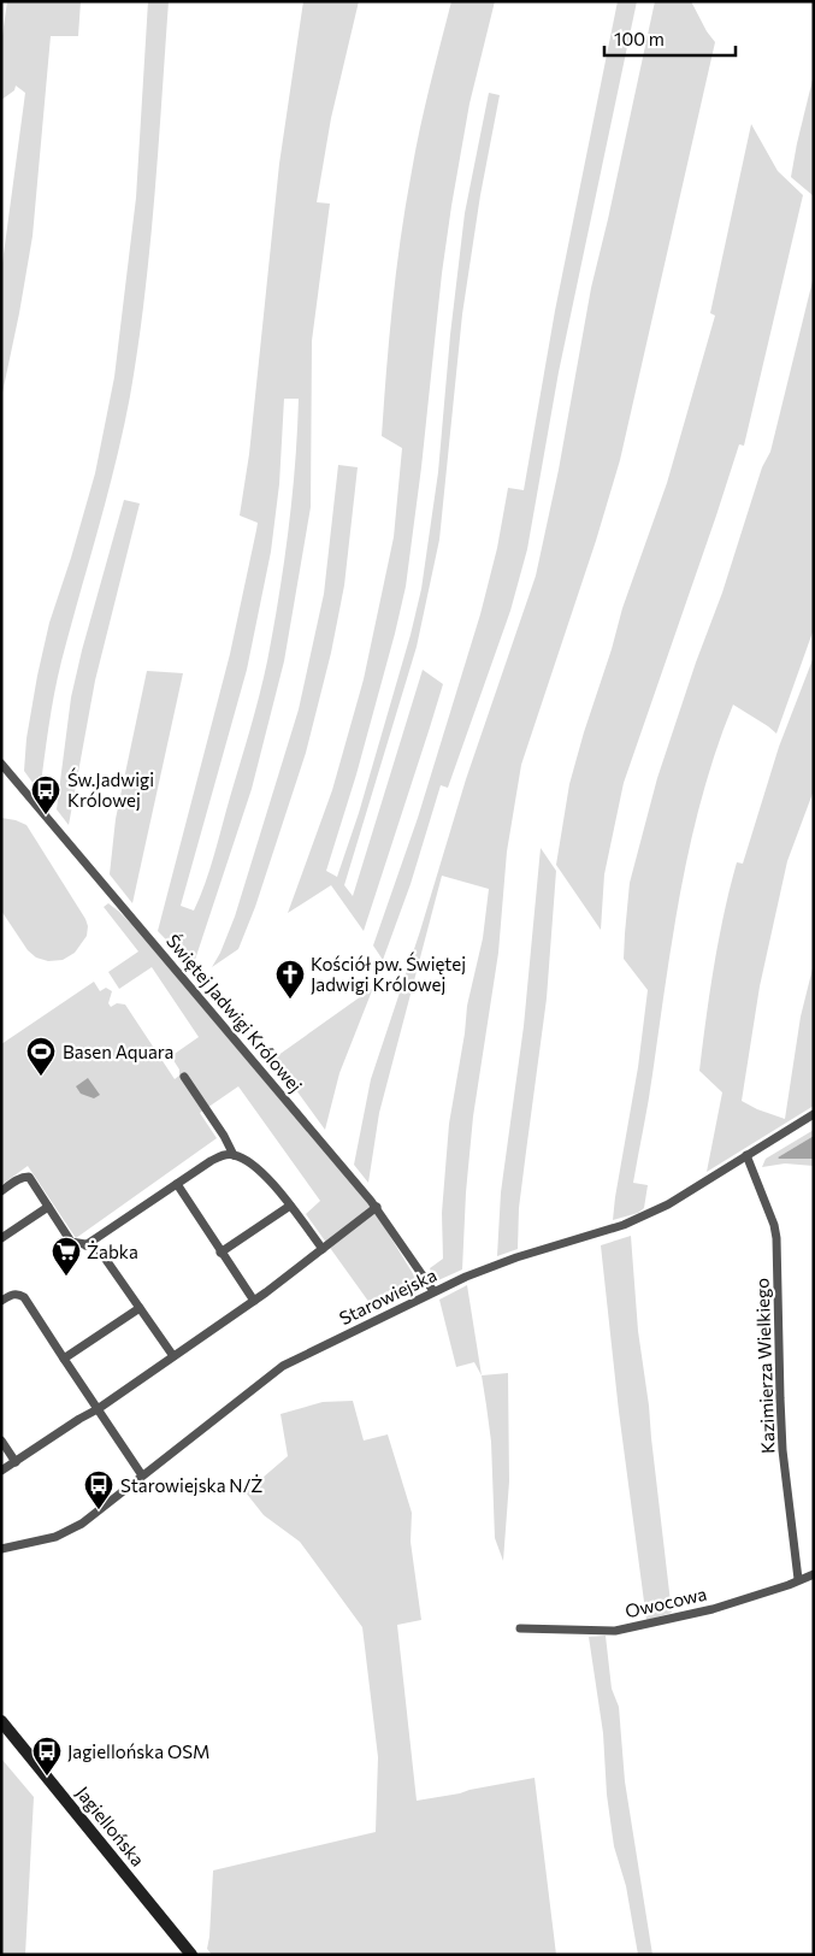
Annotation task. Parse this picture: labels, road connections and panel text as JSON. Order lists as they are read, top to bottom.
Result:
{
  "streets": {
    "street": [
      "Świętej Jadwigi Królowej",
      "Starowiejska",
      "Kazimierza Wielkiego",
      "Owocowa",
      "Jagiellońska"
    ]
  },
  "crossings": [
    ["Świętej Jadwigi Królowej", "Starowiejska"],
    ["Starowiejska", "Kazimierza Wielkiego"],
    ["Kazimierza Wielkiego", "Owocowa"]
  ],
  "places": {
    "bus stop": ["Św.Jadwigi Królowej", "Starowiejska N/Ż", "Jagiellońska OSM"],
    "church": ["Kościół pw. Świętej Jadwigi Królowej"],
    "sports": ["Basen Aquara"],
    "supermarket": ["Żabka"]
  },
  "scale_bar": "100 m"
}
